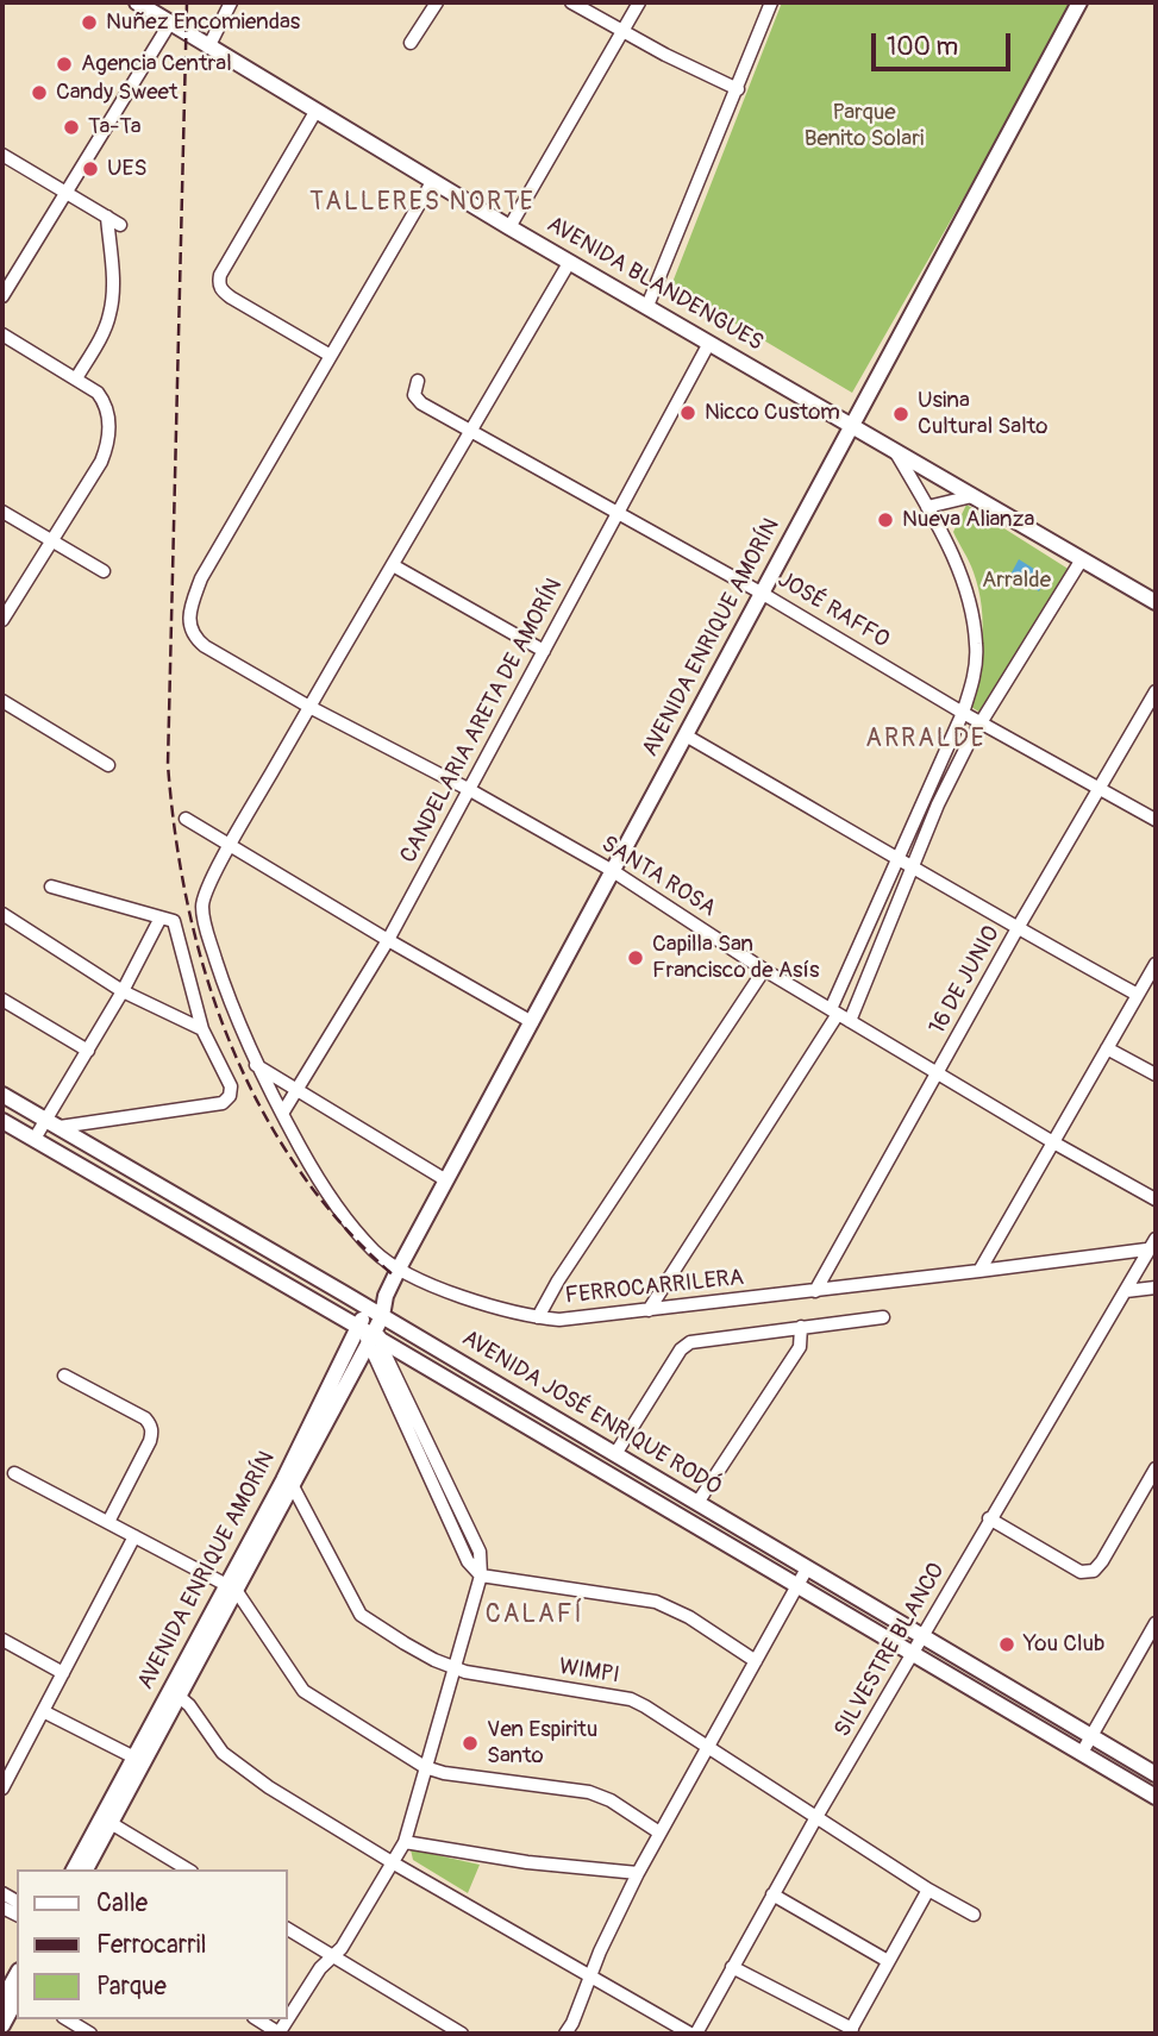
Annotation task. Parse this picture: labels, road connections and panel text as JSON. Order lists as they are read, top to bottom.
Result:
{
  "streets": {
    "street": [
      "AVENIDA BLANDENGUES",
      "JOSÉ RAFFO",
      "AVENIDA ENRIQUE AMORÍN",
      "CANDELARIA ARETA DE AMORÍN",
      "SANTA ROSA",
      "16 DE JUNIO",
      "FERROCARRILERA",
      "AVENIDA JOSÉ ENRIQUE RODÓ",
      "SILVESTRE BLANCO",
      "WIMPI"
    ]
  },
  "crossings": [
    ["AVENIDA BLANDENGUES", "AVENIDA ENRIQUE AMORÍN"],
    ["AVENIDA BLANDENGUES", "CANDELARIA ARETA DE AMORÍN"],
    ["AVENIDA BLANDENGUES", "FERROCARRILERA"],
    ["JOSÉ RAFFO", "AVENIDA ENRIQUE AMORÍN"],
    ["JOSÉ RAFFO", "CANDELARIA ARETA DE AMORÍN"],
    ["JOSÉ RAFFO", "16 DE JUNIO"],
    ["JOSÉ RAFFO", "FERROCARRILERA"],
    ["AVENIDA ENRIQUE AMORÍN", "SANTA ROSA"],
    ["AVENIDA ENRIQUE AMORÍN", "FERROCARRILERA"],
    ["AVENIDA ENRIQUE AMORÍN", "AVENIDA JOSÉ ENRIQUE RODÓ"],
    ["AVENIDA ENRIQUE AMORÍN", "WIMPI"],
    ["CANDELARIA ARETA DE AMORÍN", "SANTA ROSA"],
    ["CANDELARIA ARETA DE AMORÍN", "FERROCARRILERA"],
    ["SANTA ROSA", "16 DE JUNIO"],
    ["SANTA ROSA", "FERROCARRILERA"],
    ["16 DE JUNIO", "FERROCARRILERA"],
    ["FERROCARRILERA", "SILVESTRE BLANCO"],
    ["AVENIDA JOSÉ ENRIQUE RODÓ", "SILVESTRE BLANCO"],
    ["SILVESTRE BLANCO", "WIMPI"]
  ],
  "districts": ["TALLERES NORTE", "ARRALDE", "CALAFÍ"],
  "parks": ["Parque Benito Solari", "Arralde"],
  "places": [
    "Nuñez Encomiendas",
    "Agencia Central",
    "Candy Sweet",
    "Ta-Ta",
    "UES",
    "Nicco Custom",
    "Usina Cultural Salto",
    "Nueva Alianza",
    "Capilla San Francisco de Asís",
    "You Club",
    "Ven Espiritu Santo"
  ],
  "legend": ["Calle", "Ferrocarril", "Parque"],
  "scale_bar": "100 m"
}
